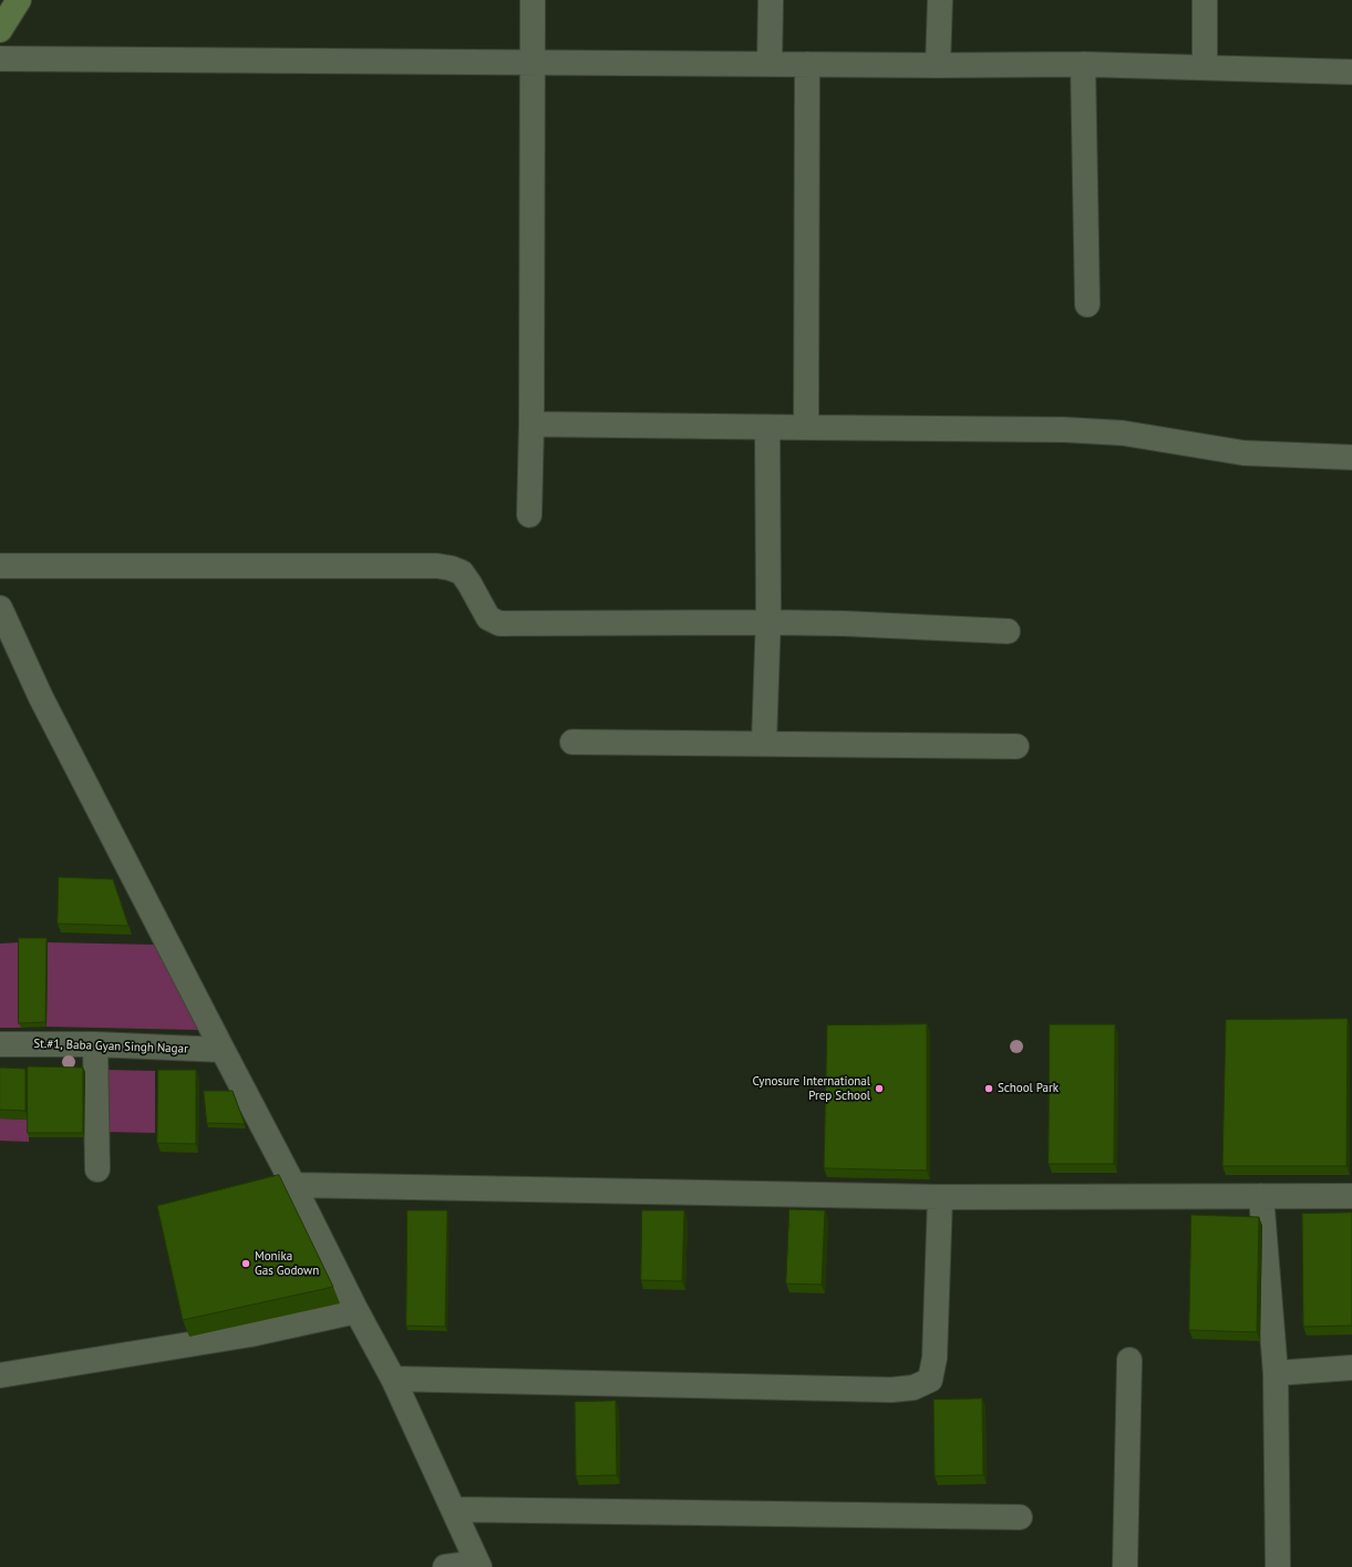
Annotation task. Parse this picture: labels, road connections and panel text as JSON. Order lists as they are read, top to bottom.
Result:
{
  "streets": {
    "street": ["St.#1, Baba Gyan Singh Nagar"]
  },
  "places": ["Cynosure International Prep School", "School Park", "Monika Gas Godown"]
}
